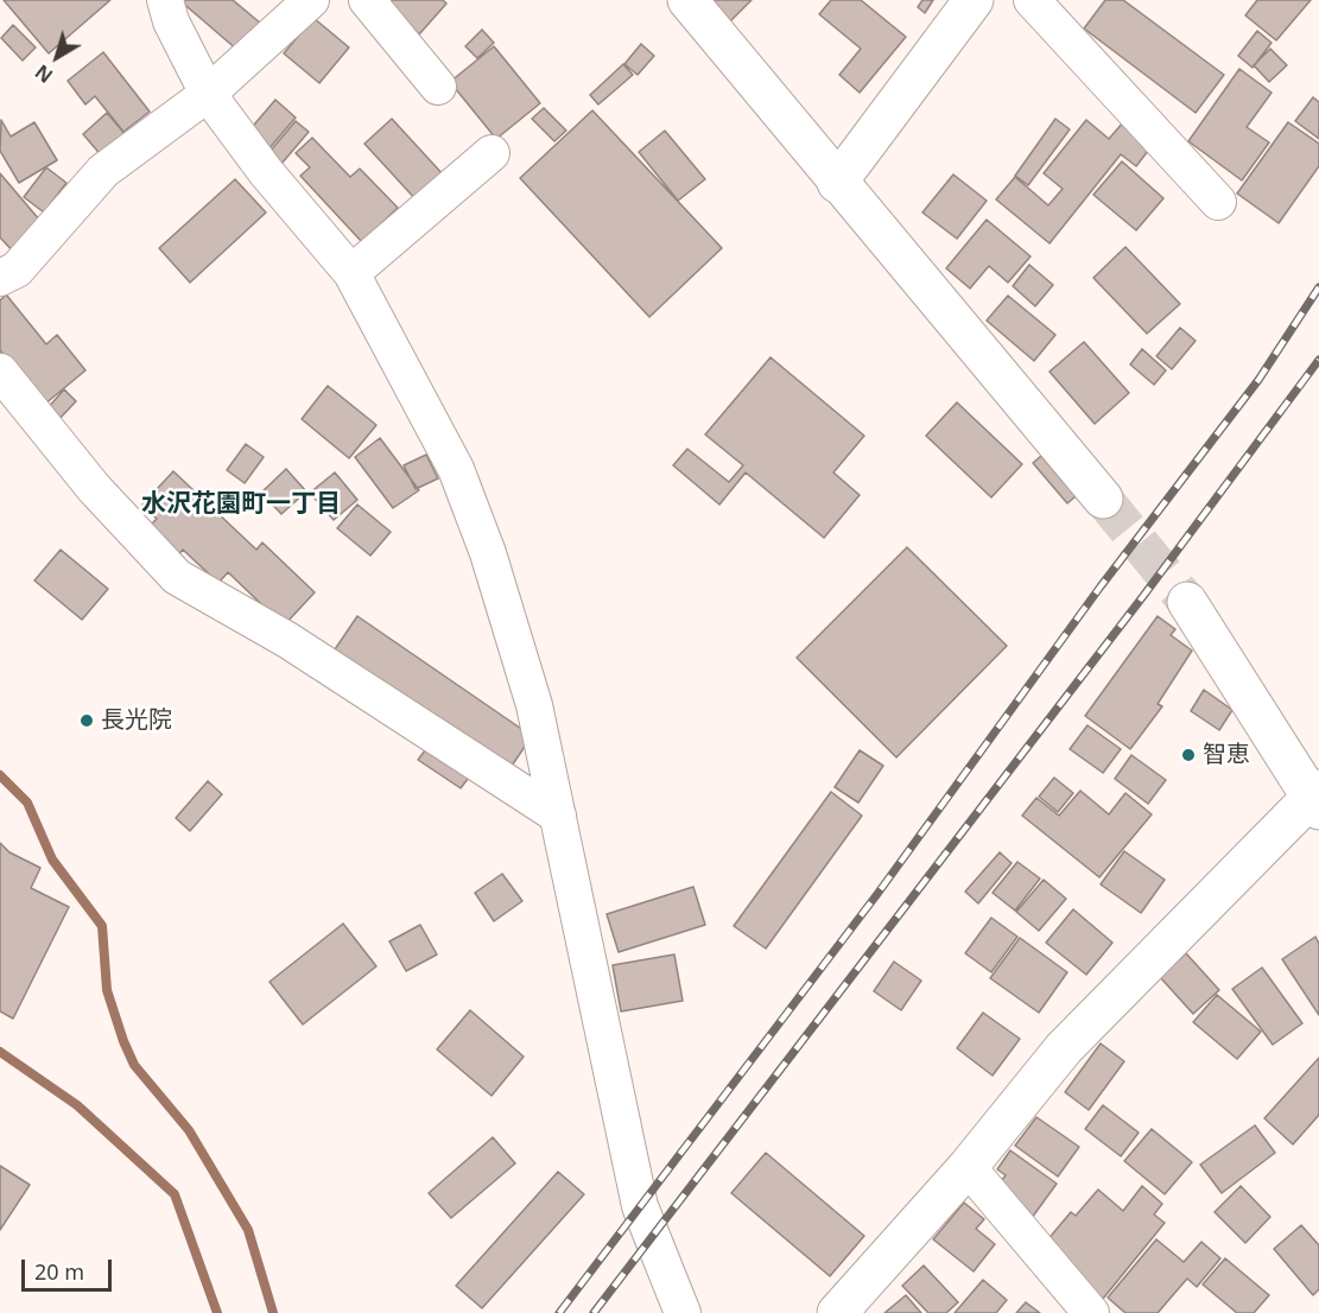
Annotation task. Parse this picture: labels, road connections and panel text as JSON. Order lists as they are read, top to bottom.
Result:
{
  "districts": ["水沢花園町一丁目"],
  "places": ["長光院", "智恵"],
  "scale_bar": "20 m",
  "north": "bottom left"
}
